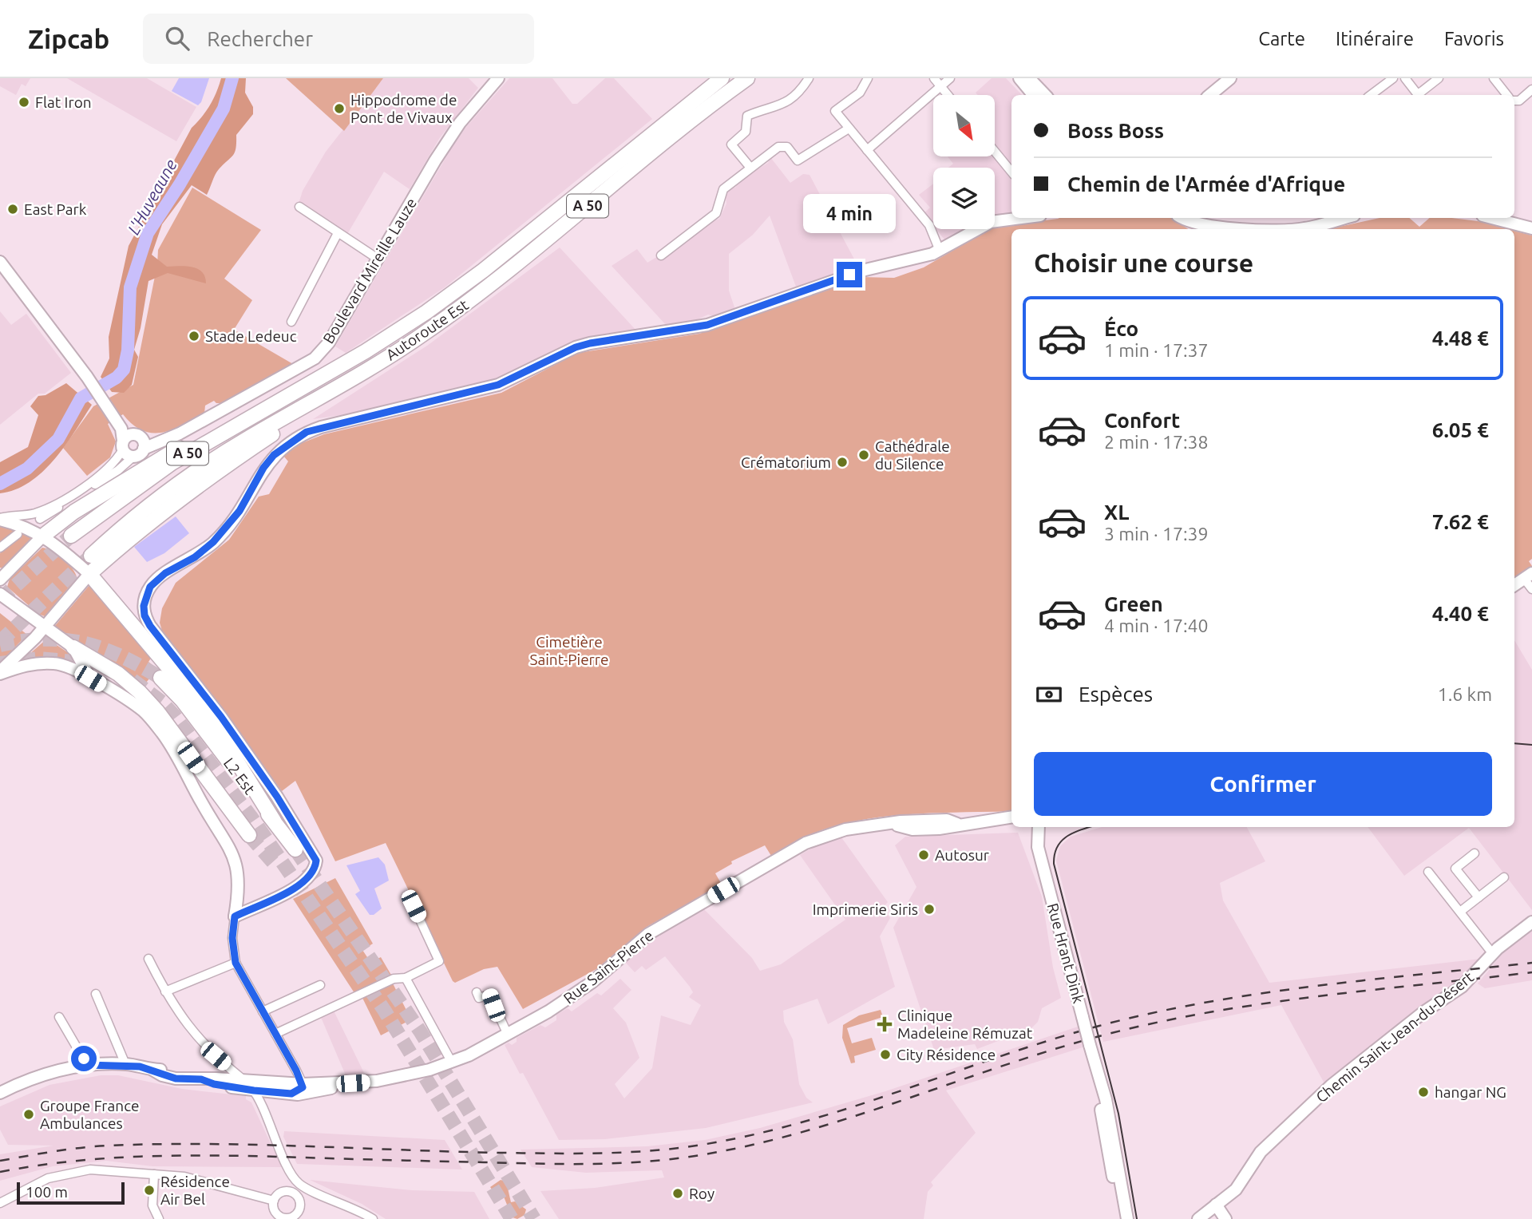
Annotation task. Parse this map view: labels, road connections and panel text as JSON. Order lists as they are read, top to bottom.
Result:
{
  "streets": {
    "highway": ["A 50", "Autoroute Est", "L2 Est"],
    "street": [
      "Boulevard Mireille Lauze",
      "Rue Hrant Dink",
      "Rue Saint-Pierre",
      "Chemin Saint-Jean-du-Désert"
    ]
  },
  "water": ["L'Huveaune"],
  "parks": ["Cimetière Saint-Pierre"],
  "places": {
    "other": [
      "Flat Iron",
      "Hippodrome de Pont de Vivaux",
      "East Park",
      "Stade Ledeuc",
      "Cathédrale du Silence",
      "Crématorium",
      "Autosur",
      "Imprimerie Siris",
      "City Résidence",
      "hangar NG",
      "Groupe France Ambulances",
      "Résidence Air Bel",
      "Roy"
    ],
    "health": ["Clinique Madeleine Rémuzat"]
  },
  "scale_bar": "100 m",
  "north": "bottom right",
  "page": {
    "header": "Zipcab",
    "search": "Rechercher",
    "nav": ["Carte", "Itinéraire", "Favoris"],
    "banner": ["Boss Boss", "Chemin de l'Armée d'Afrique"],
    "bubble": "4 min",
    "heading": "Choisir une course",
    "list": [
      {
        "name": "Éco",
        "note": "1 min · 17:37",
        "value": "4.48 €"
      },
      {
        "name": "Confort",
        "note": "2 min · 17:38",
        "value": "6.05 €"
      },
      {
        "name": "XL",
        "note": "3 min · 17:39",
        "value": "7.62 €"
      },
      {
        "name": "Green",
        "note": "4 min · 17:40",
        "value": "4.40 €"
      }
    ],
    "pay": ["Espèces", "1.6 km"],
    "buttons": "Confirmer",
    "scale": "100 m"
  }
}
